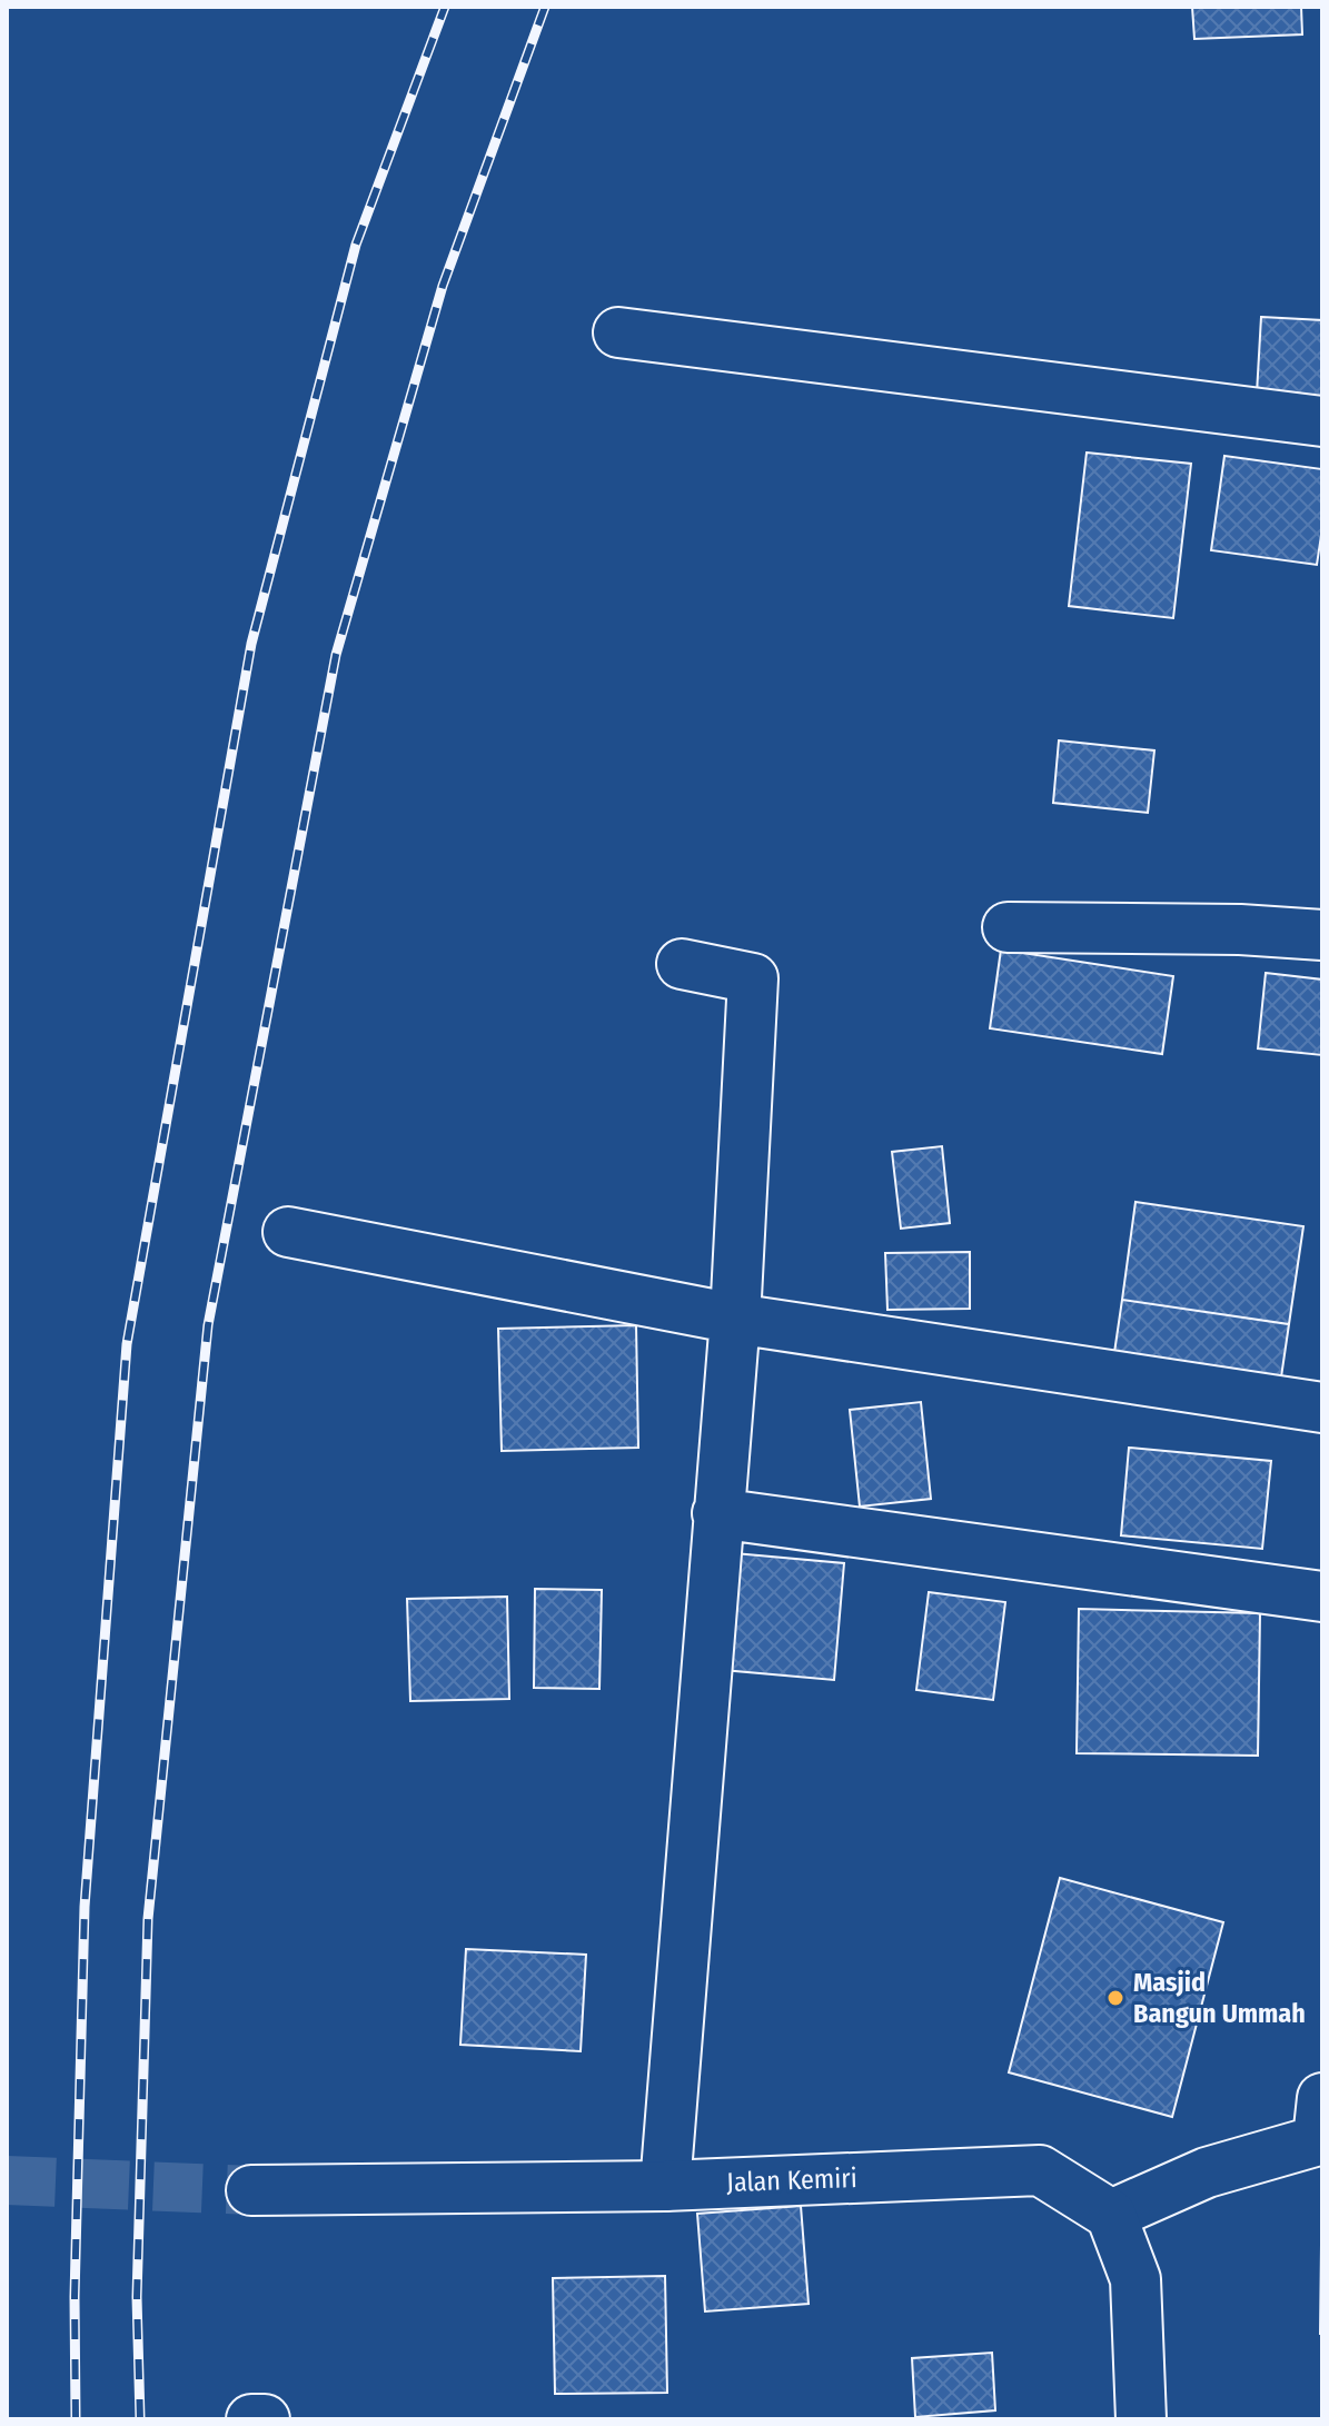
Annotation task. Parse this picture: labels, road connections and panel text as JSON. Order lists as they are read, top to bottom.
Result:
{
  "streets": {
    "street": ["Jalan Kemiri"]
  },
  "places": ["Masjid Bangun Ummah"]
}
